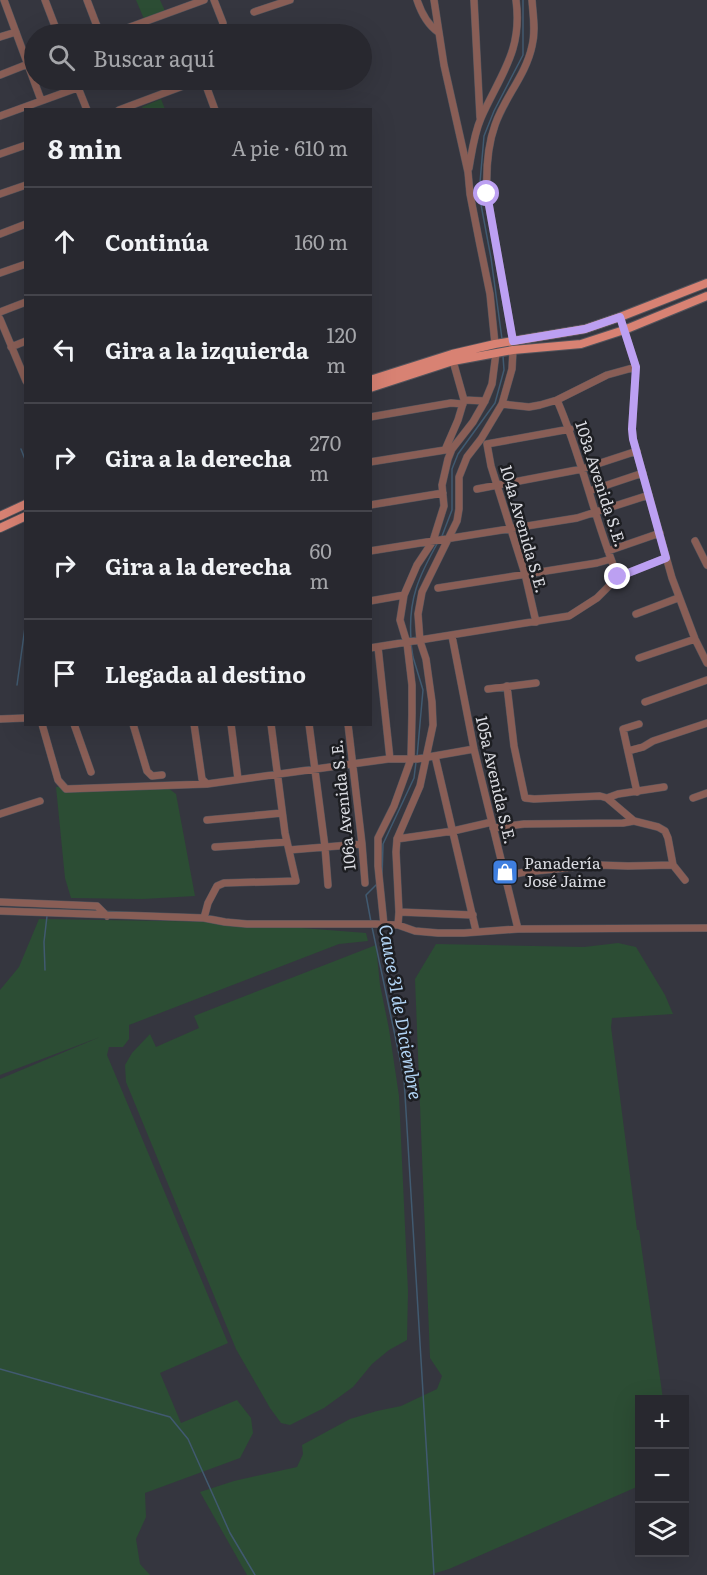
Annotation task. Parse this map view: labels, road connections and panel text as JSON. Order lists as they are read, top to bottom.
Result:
{
  "streets": {
    "street": [
      "103a Avenida S.E.",
      "104a Avenida S.E.",
      "105a Avenida S.E.",
      "106a Avenida S.E."
    ]
  },
  "crossings": [
    ["103a Avenida S.E.", "104a Avenida S.E."]
  ],
  "water": ["Cauce 31 de Diciembre"],
  "places": {
    "shop": ["Panadería José Jaime"]
  },
  "page": {
    "search": "Buscar aquí",
    "heading": ["8 min", "A pie · 610 m"],
    "list": [
      ["Continúa", "160 m"],
      ["Gira a la izquierda", "120 m"],
      ["Gira a la derecha", "270 m"],
      ["Gira a la derecha", "60 m"],
      "Llegada al destino"
    ],
    "map_buttons": ["+", "−"]
  }
}
